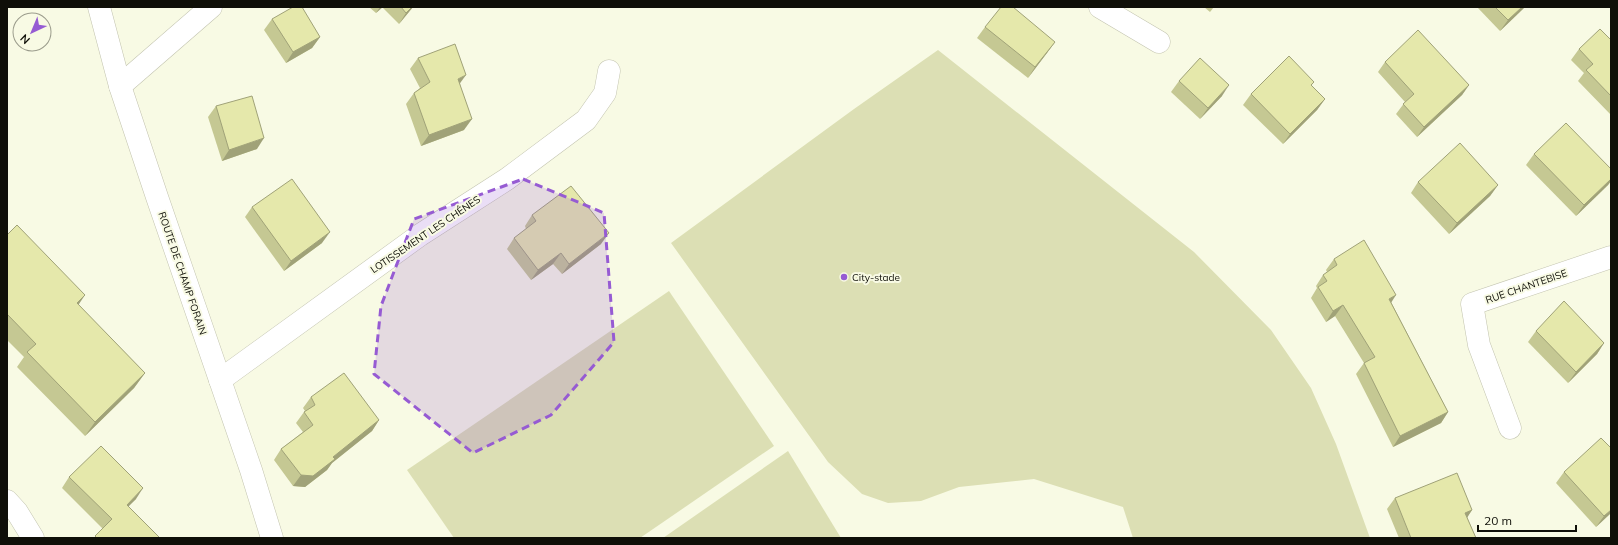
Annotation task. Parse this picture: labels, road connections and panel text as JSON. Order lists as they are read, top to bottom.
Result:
{
  "streets": {
    "street": ["LOTISSEMENT LES CHÊNES", "ROUTE DE CHAMP FORAIN", "RUE CHANTEBISE"]
  },
  "crossings": [
    ["LOTISSEMENT LES CHÊNES", "ROUTE DE CHAMP FORAIN"]
  ],
  "places": ["City-stade"],
  "scale_bar": "20 m",
  "north": "bottom left"
}
